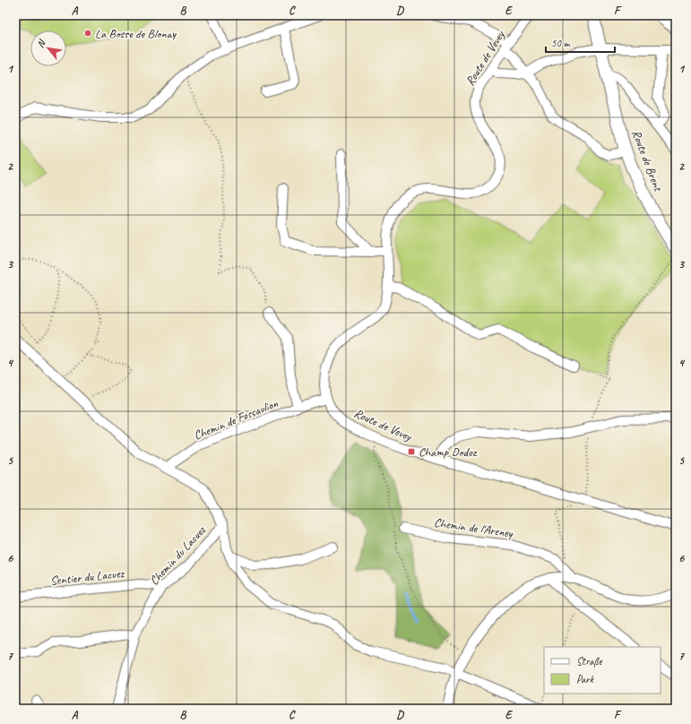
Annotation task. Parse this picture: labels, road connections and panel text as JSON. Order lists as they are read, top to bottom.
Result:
{
  "streets": {
    "main road": ["Route de Brent"],
    "street": [
      "Route de Vevey",
      "Chemin de Fossaulion",
      "Chemin de l'Areney",
      "Chemin du Lacuez",
      "Sentier du Lacuez"
    ]
  },
  "crossings": [
    ["Route de Vevey", "Chemin de Fossaulion"],
    ["Chemin de Fossaulion", "Chemin du Lacuez"],
    ["Chemin du Lacuez", "Sentier du Lacuez"]
  ],
  "places": {
    "other": ["La Bosse de Blonay"],
    "transit": ["Champ Dodoz"]
  },
  "legend": ["Straße", "Park"],
  "scale_bar": "50 m",
  "north": "top left",
  "grid": {
    "columns": [
      "A",
      "B",
      "C",
      "D",
      "E",
      "F"
    ],
    "rows": [
      "1",
      "2",
      "3",
      "4",
      "5",
      "6",
      "7"
    ]
  }
}
